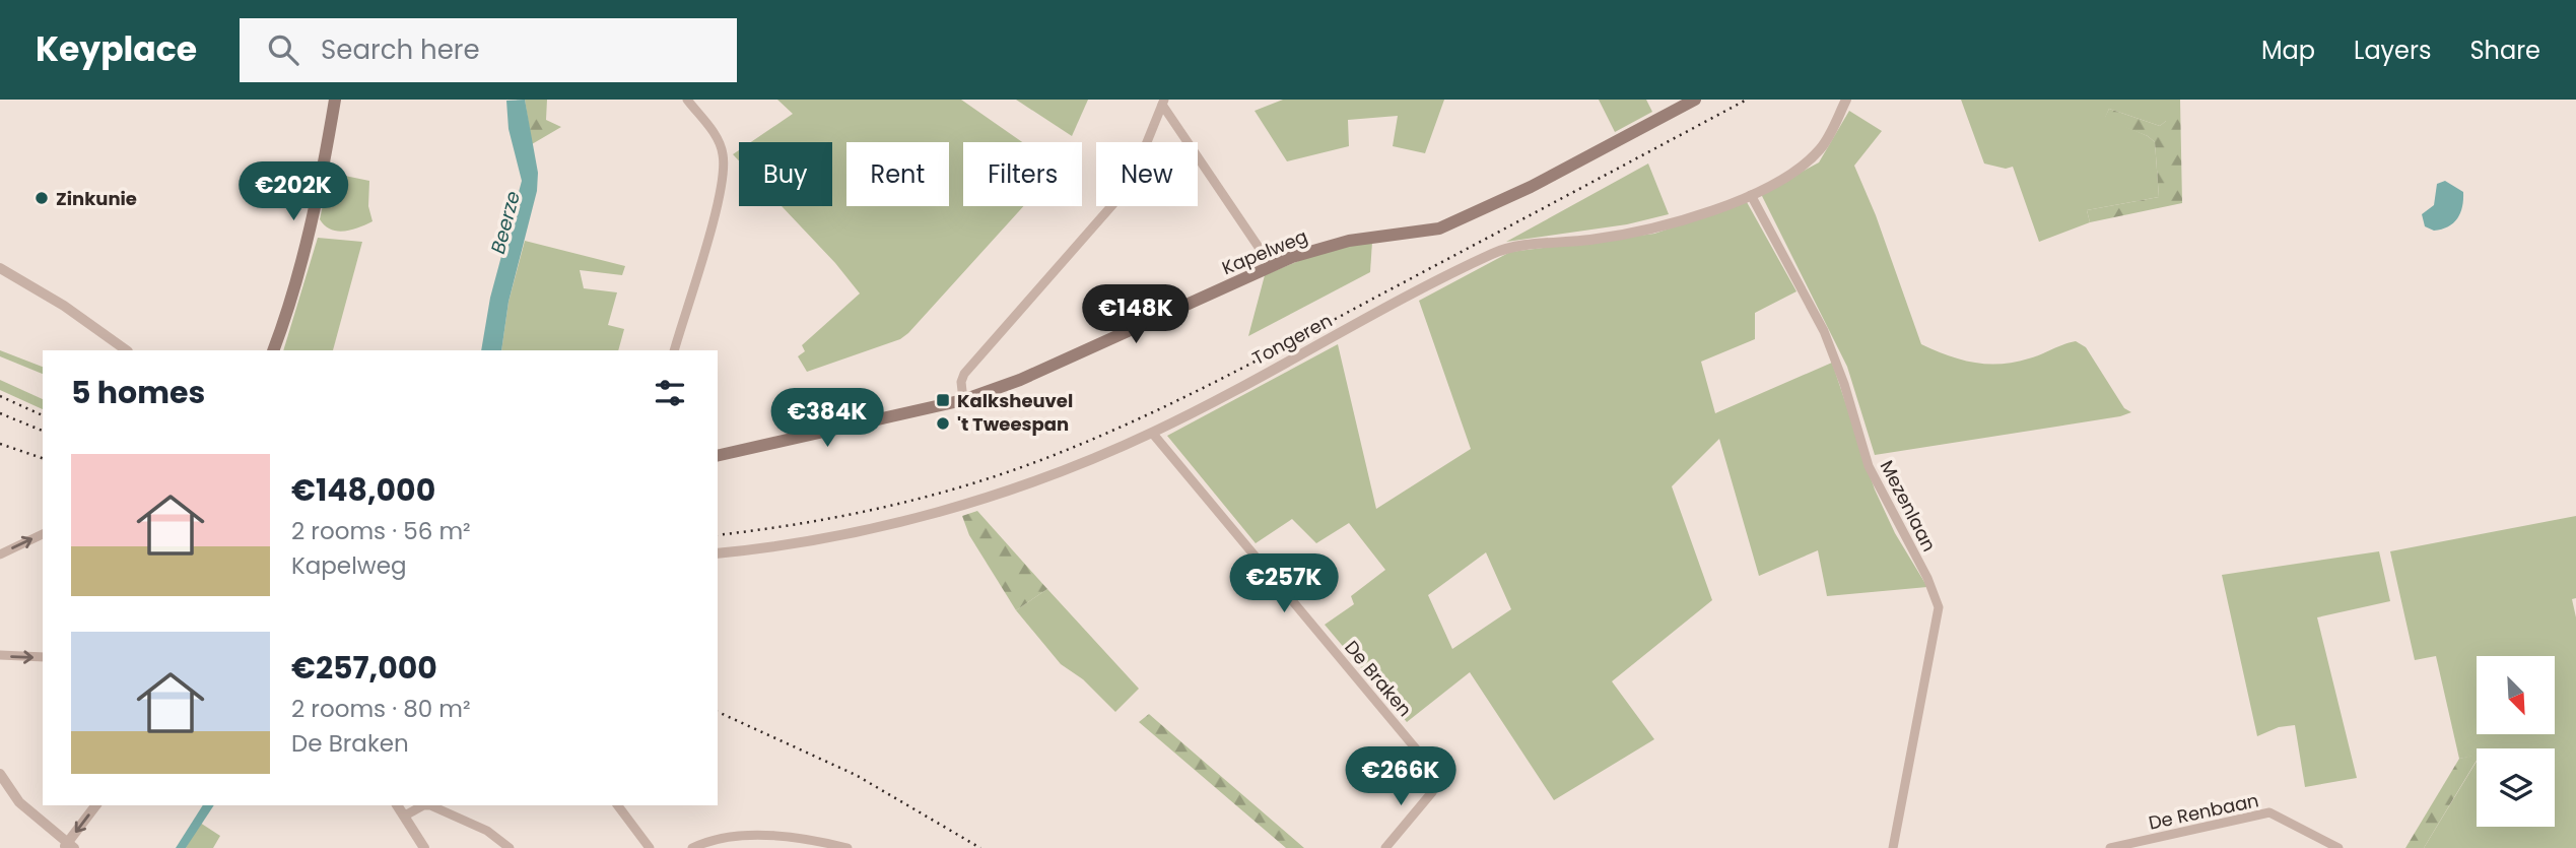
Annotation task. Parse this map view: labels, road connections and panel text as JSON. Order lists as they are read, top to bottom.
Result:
{
  "streets": {
    "main road": ["Kapelweg"],
    "street": [
      "Tongeren",
      "Mezenlaan",
      "De Braken",
      "De Renbaan"
    ]
  },
  "crossings": [
    ["Tongeren", "Mezenlaan"],
    ["Tongeren", "De Braken"]
  ],
  "water": ["Beerze"],
  "places": {
    "other": ["Zinkunie", "'t Tweespan"],
    "transit": ["Kalksheuvel"]
  },
  "north": "bottom right",
  "page": {
    "header": "Keyplace",
    "search": "Search here",
    "nav": ["Map", "Layers", "Share"],
    "chip": [
      "Buy",
      "Rent",
      "Filters",
      "New"
    ],
    "price": [
      "€202K",
      "€148K",
      "€384K",
      "€257K",
      "€266K"
    ],
    "heading": "5 homes",
    "list": [
      {
        "name": "€148,000",
        "note": "2 rooms · 56 m² · Kapelweg"
      },
      {
        "name": "€257,000",
        "note": "2 rooms · 80 m² · De Braken"
      }
    ]
  }
}
